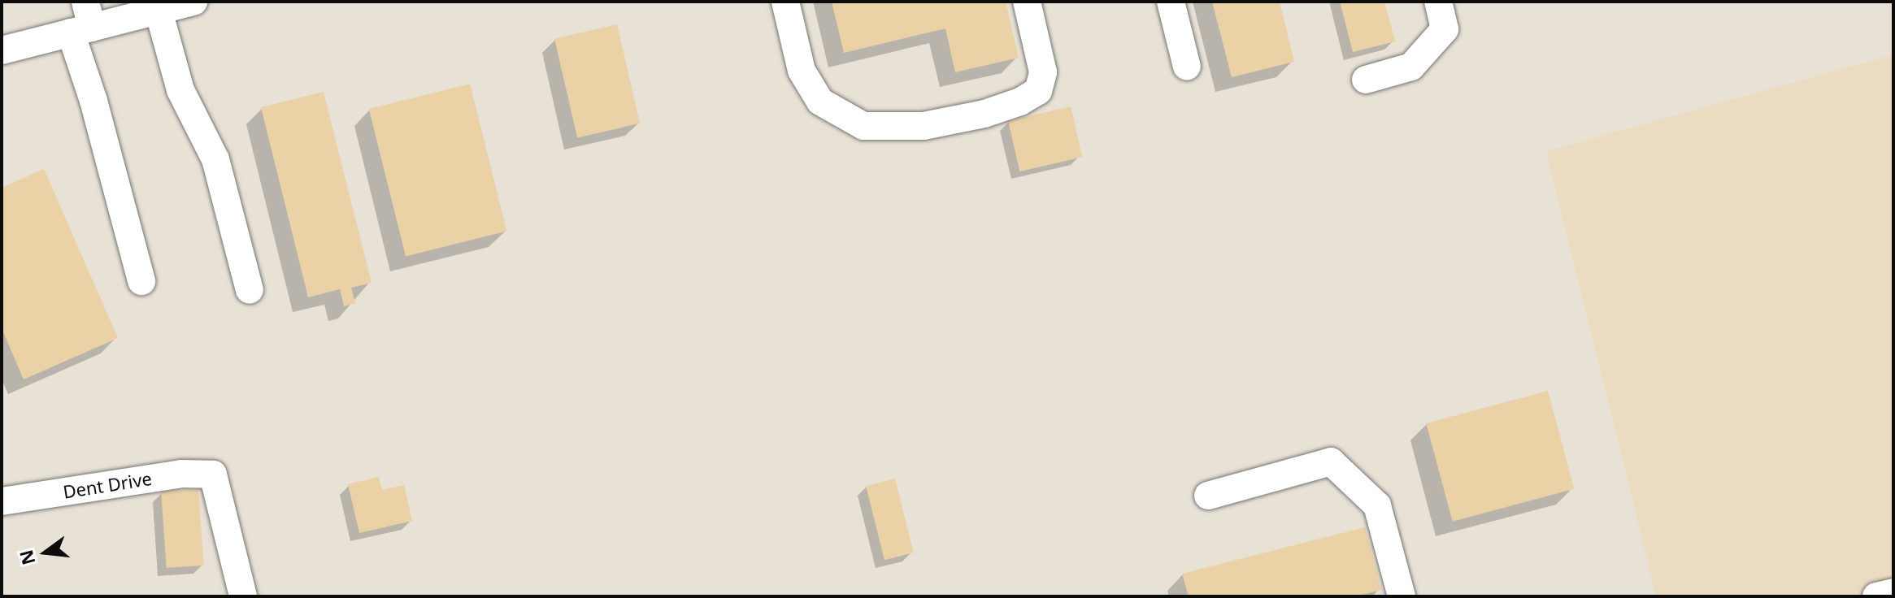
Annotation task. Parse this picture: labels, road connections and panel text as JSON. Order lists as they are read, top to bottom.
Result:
{
  "streets": {
    "street": ["Dent Drive"]
  },
  "north": "left"
}
